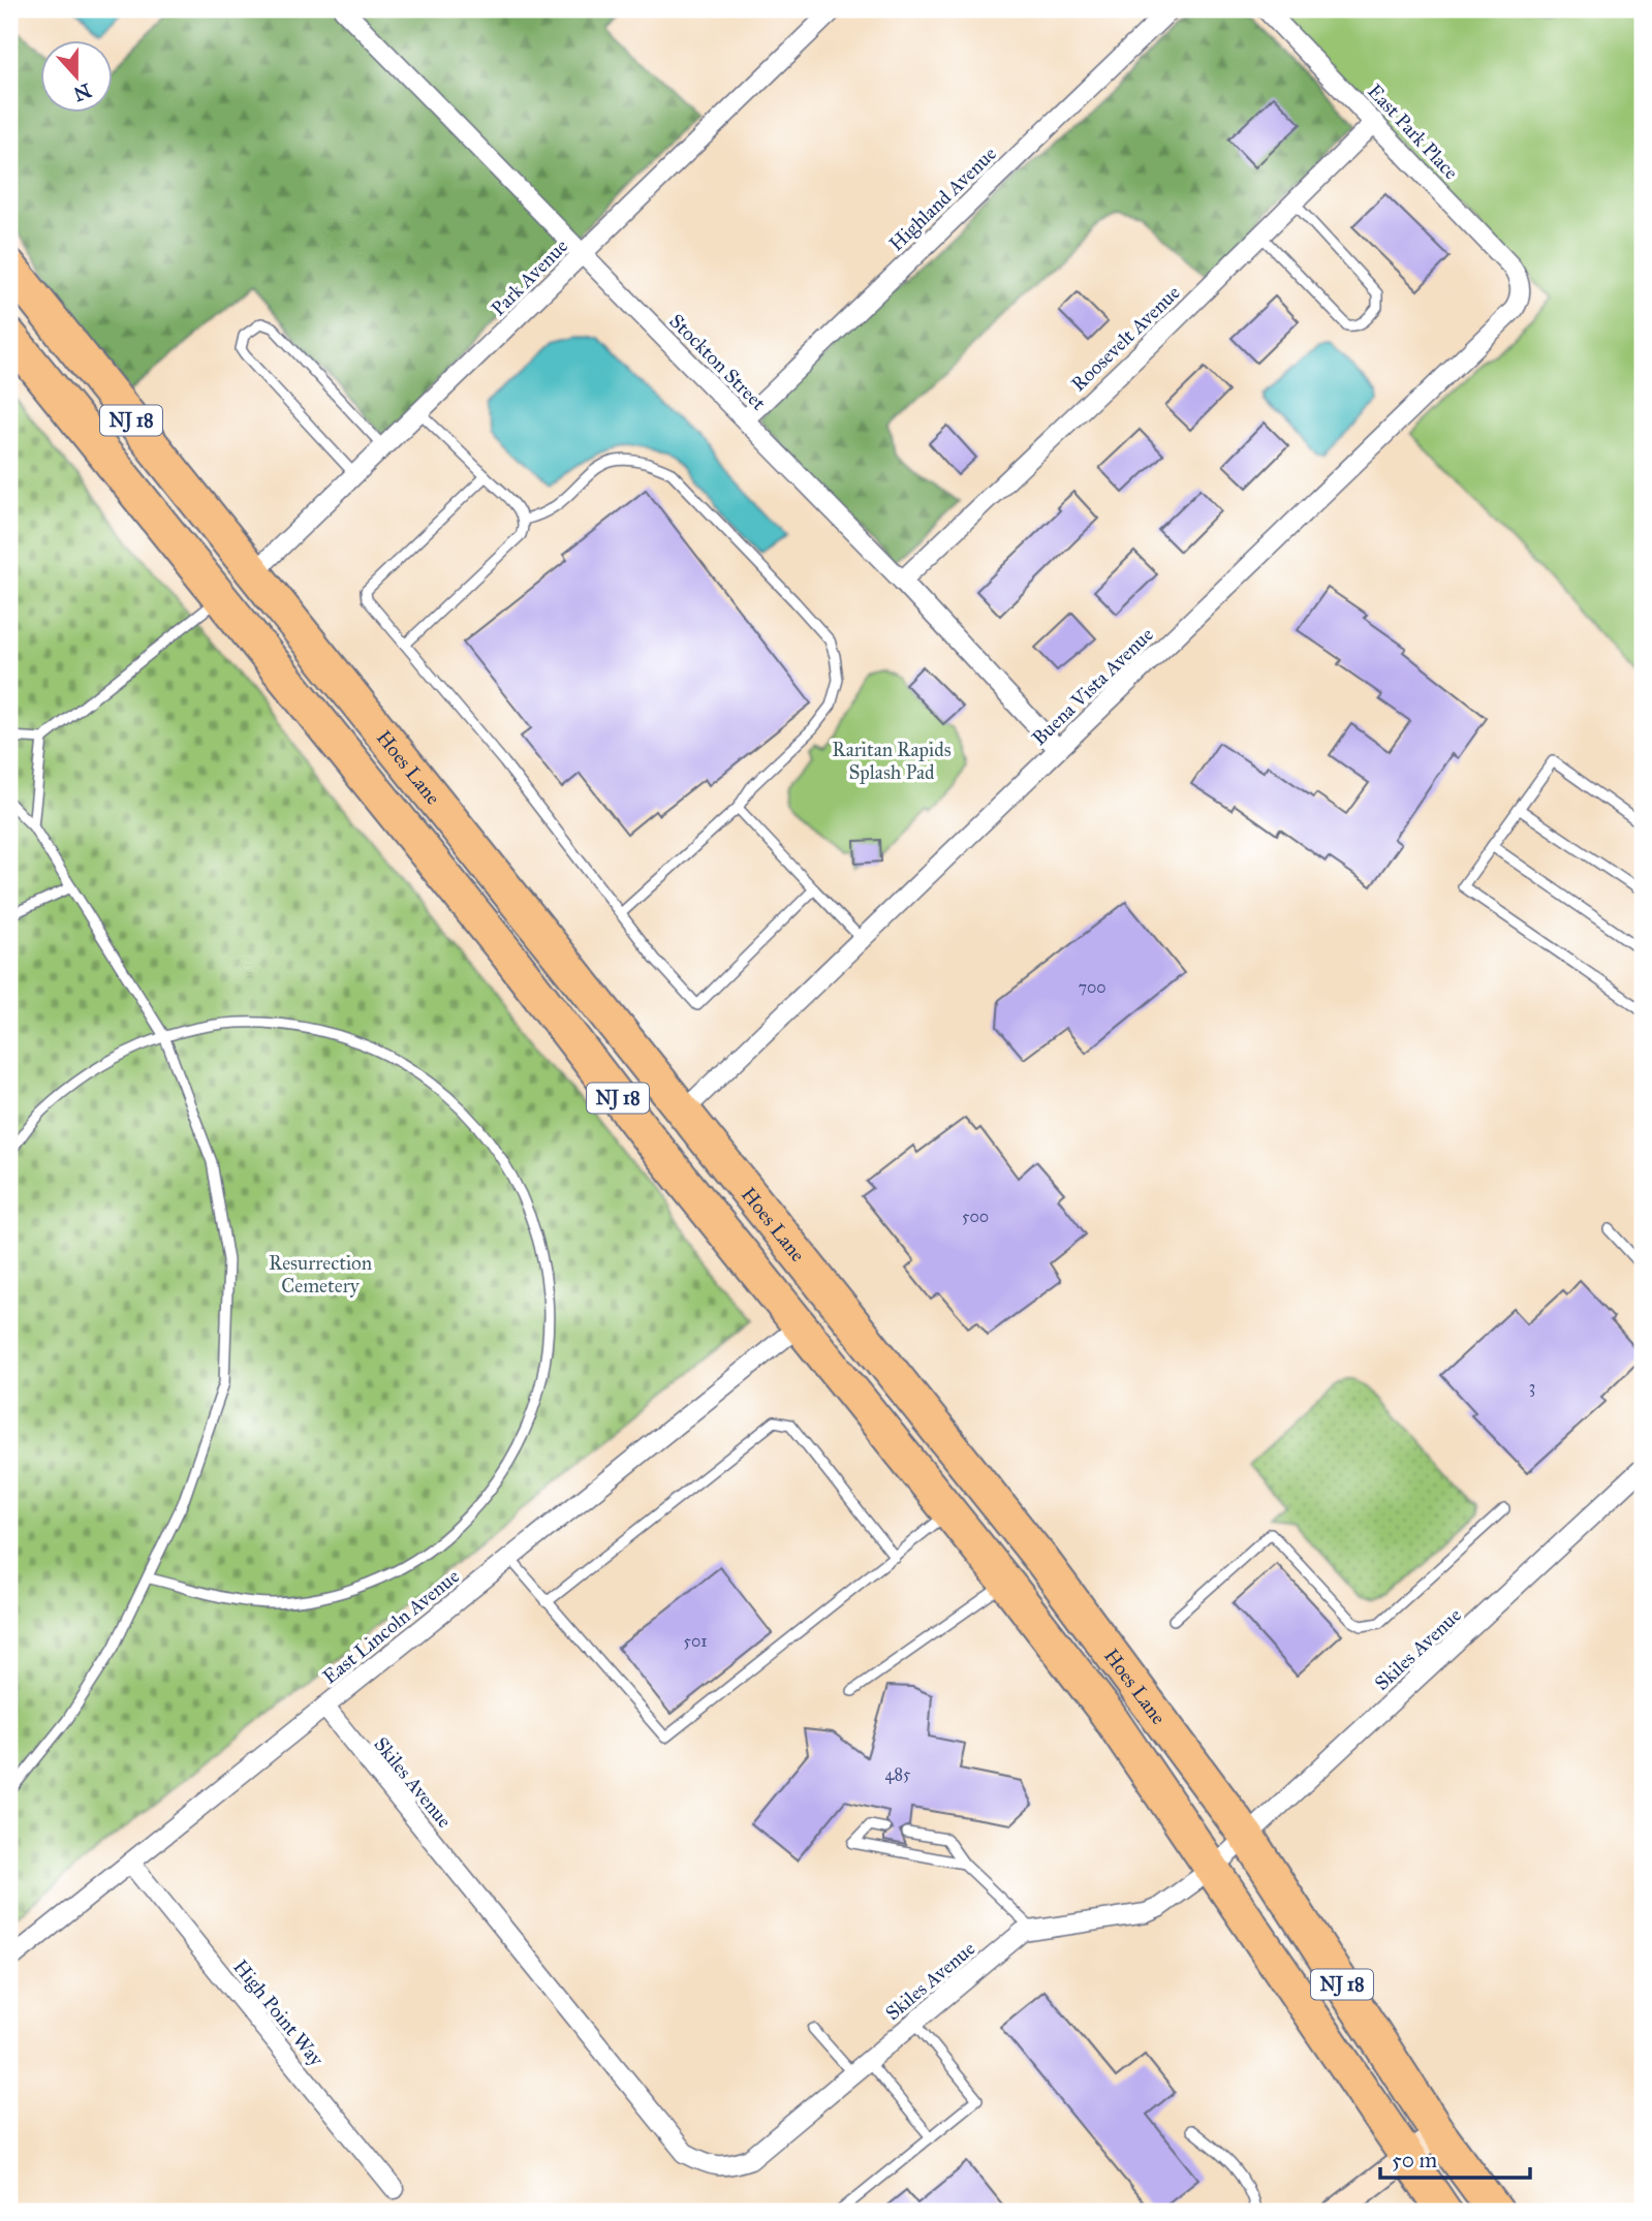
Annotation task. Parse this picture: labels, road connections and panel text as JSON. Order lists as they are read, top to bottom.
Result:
{
  "streets": {
    "highway": ["NJ 18", "Hoes Lane"],
    "street": [
      "East Park Place",
      "Highland Avenue",
      "Park Avenue",
      "Roosevelt Avenue",
      "Stockton Street",
      "Buena Vista Avenue",
      "East Lincoln Avenue",
      "Skiles Avenue",
      "High Point Way"
    ]
  },
  "crossings": [
    ["East Park Place", "Roosevelt Avenue"],
    ["East Park Place", "Buena Vista Avenue"],
    ["Highland Avenue", "Stockton Street"],
    ["Park Avenue", "Stockton Street"],
    ["Park Avenue", "Hoes Lane"],
    ["Roosevelt Avenue", "Stockton Street"],
    ["Stockton Street", "Buena Vista Avenue"],
    ["Buena Vista Avenue", "Hoes Lane"],
    ["Hoes Lane", "East Lincoln Avenue"],
    ["Hoes Lane", "Skiles Avenue"],
    ["East Lincoln Avenue", "Skiles Avenue"],
    ["East Lincoln Avenue", "High Point Way"]
  ],
  "parks": ["Raritan Rapids Splash Pad", "Resurrection Cemetery"],
  "house_numbers": [
    "700",
    "500",
    "3",
    "501",
    "485"
  ],
  "scale_bar": "50 m",
  "north": "bottom"
}
